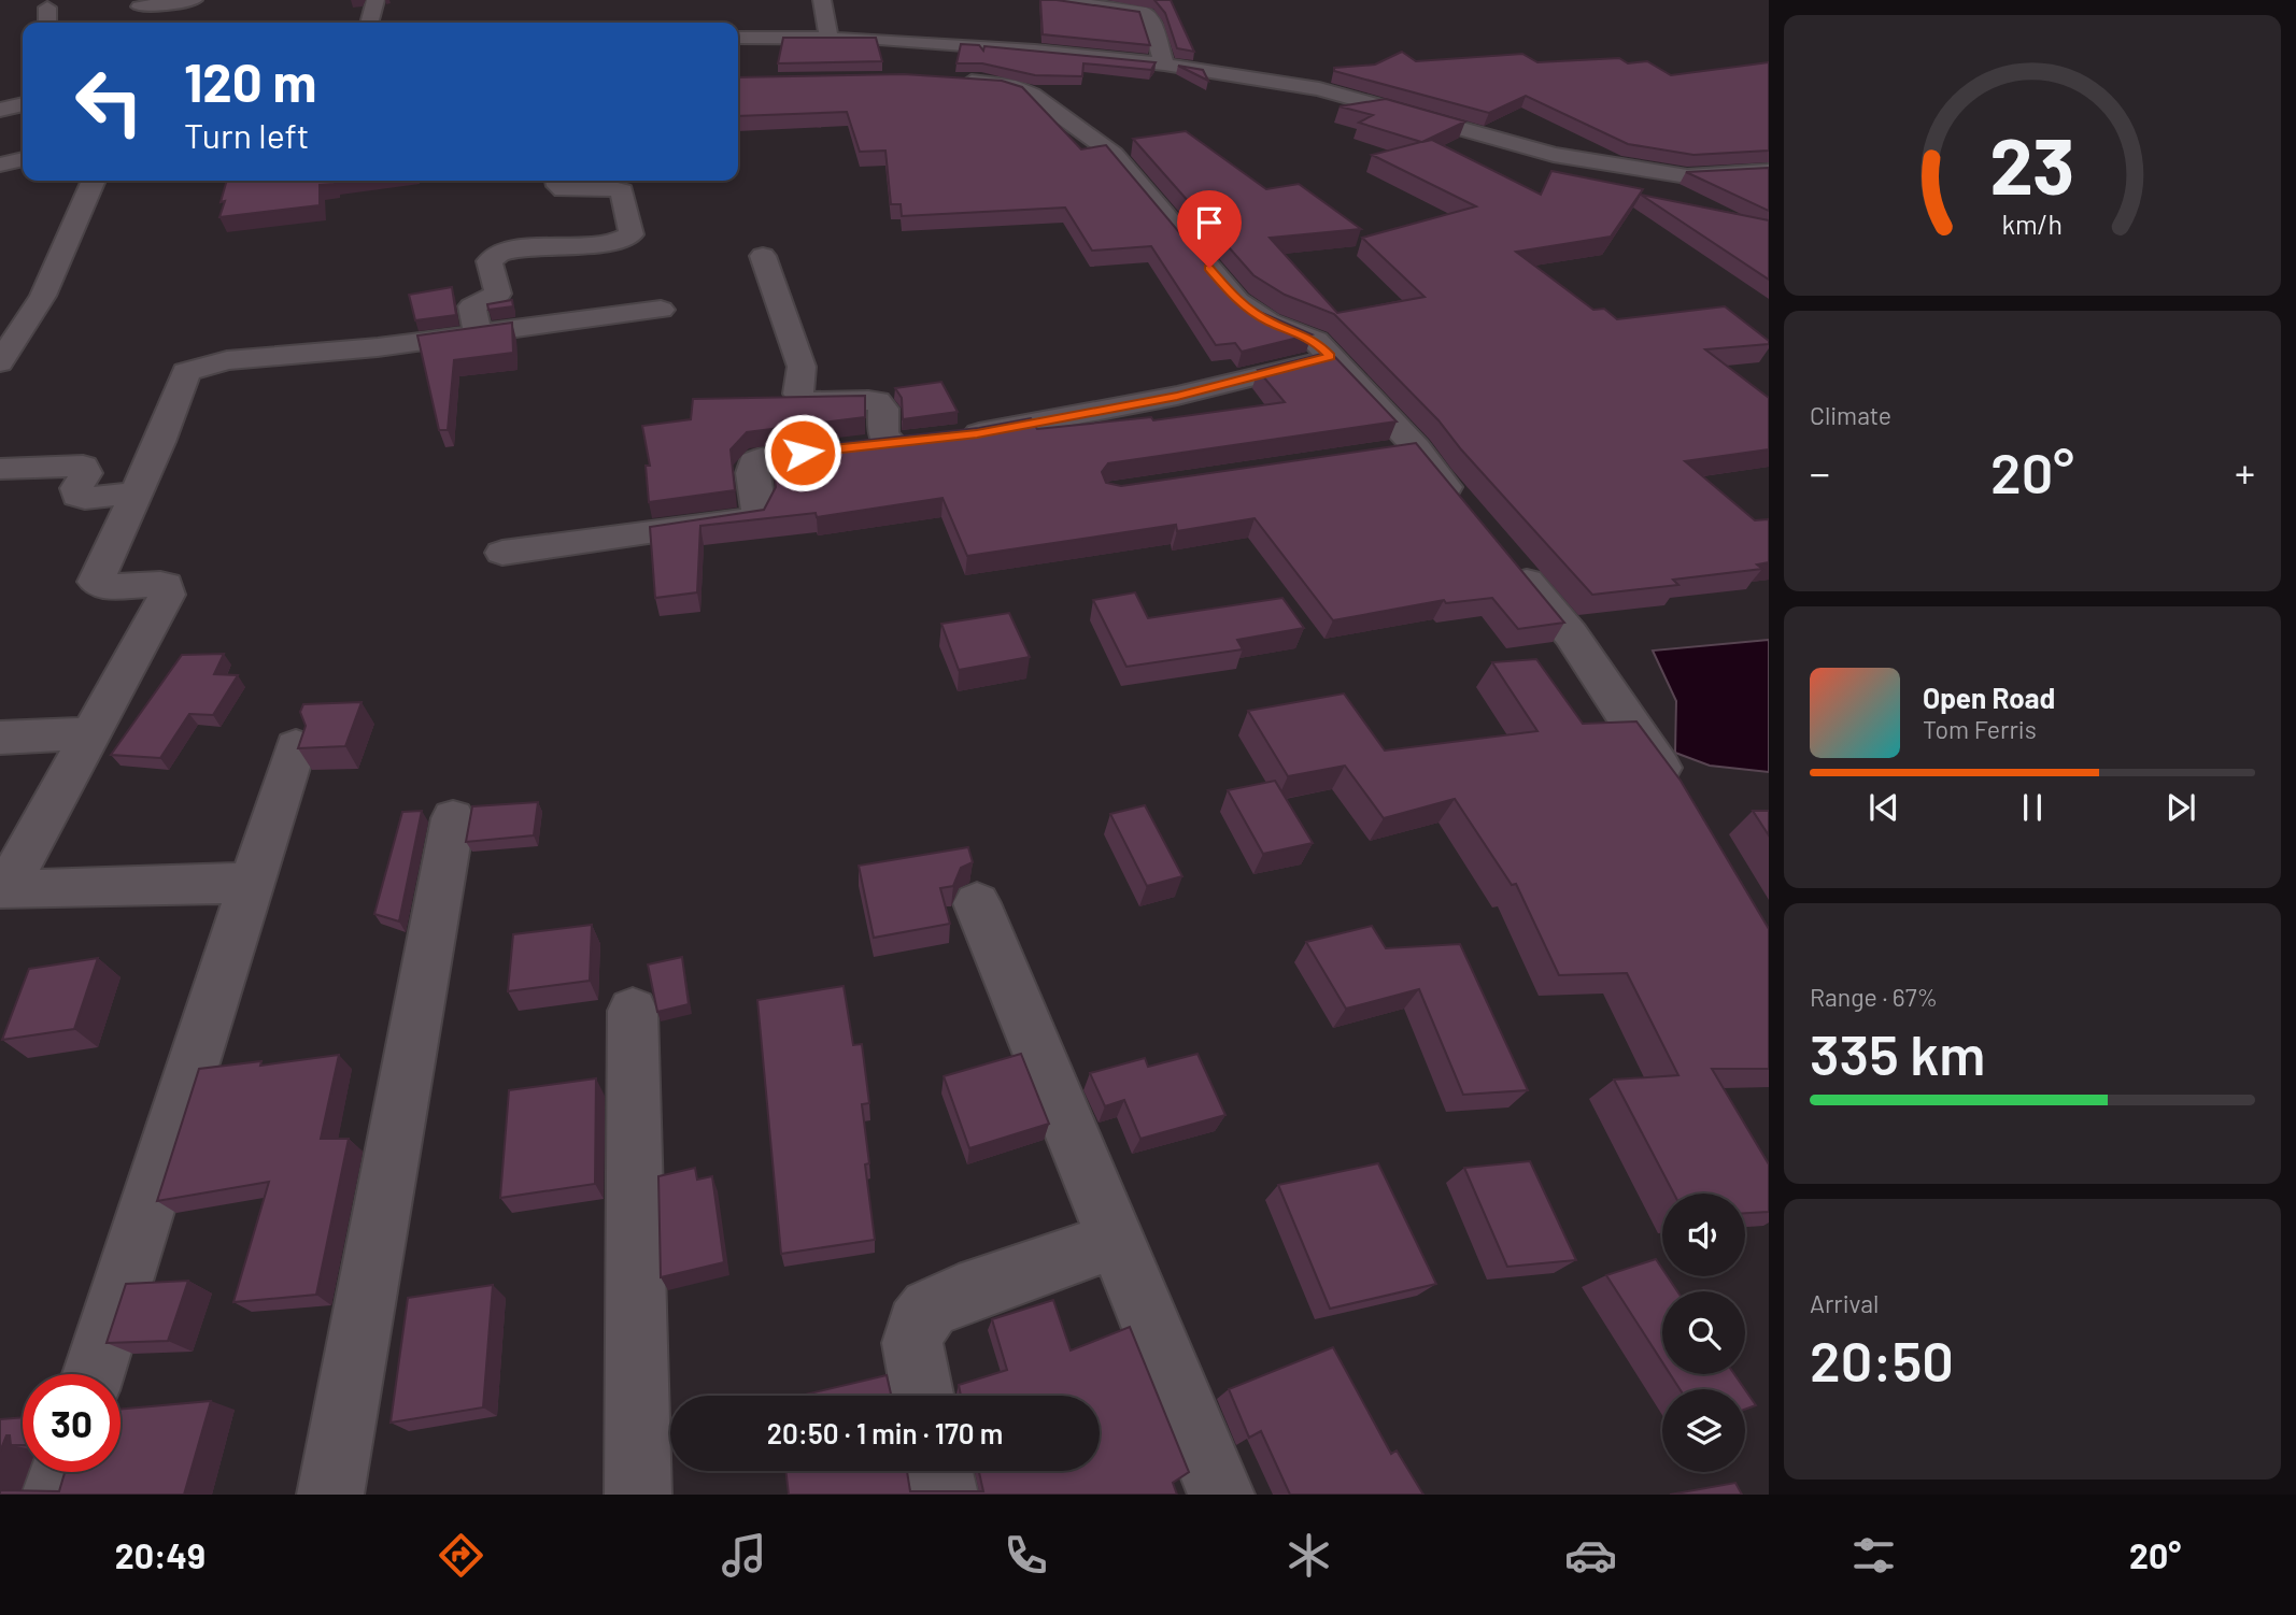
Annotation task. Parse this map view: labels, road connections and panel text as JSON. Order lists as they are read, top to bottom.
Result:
{
  "page": {
    "turn": ["120 m", "Turn left"],
    "tile": [
      "Climate",
      ["Range · 67%", "335 km"],
      ["Arrival", "20:50"]
    ],
    "heat": ["−", "20°", "+"],
    "song": ["Open Road", "Tom Ferris"],
    "limit": "30",
    "trip": "20:50 · 1 min · 170 m",
    "tabs": ["20:49", "20°"],
    "gauge": ["23", "km/h"]
  }
}
